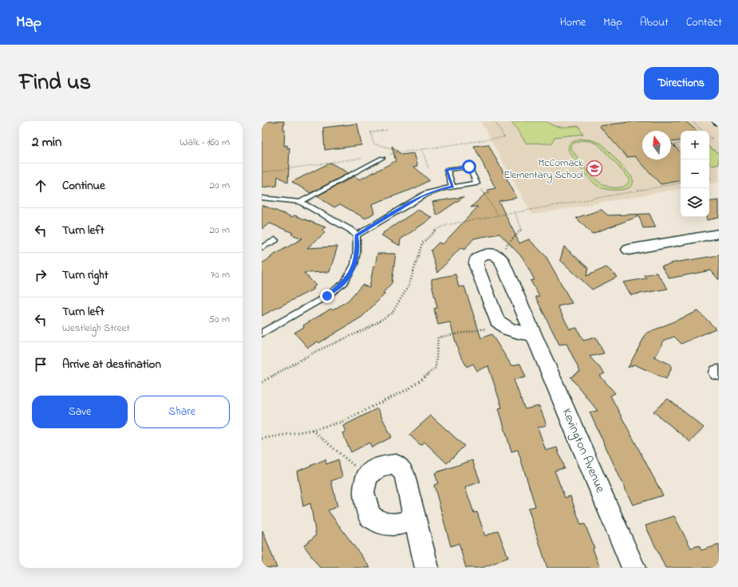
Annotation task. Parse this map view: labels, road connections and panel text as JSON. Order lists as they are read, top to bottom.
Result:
{
  "streets": {
    "street": ["Kevington Avenue"]
  },
  "places": {
    "school or university": ["McCornack Elementary School"]
  },
  "north": "top",
  "page": {
    "header": "Map",
    "nav": [
      "Home",
      "Map",
      "About",
      "Contact"
    ],
    "title": "Find us",
    "buttons": [
      "Directions",
      ["Save", "Share"]
    ],
    "heading": ["2 min", "Walk · 160 m"],
    "map_buttons": ["+", "−"],
    "list": [
      ["Continue", "20 m"],
      ["Turn left", "20 m"],
      ["Turn right", "70 m"],
      ["Turn left", "Westleigh Street", "50 m"],
      "Arrive at destination"
    ]
  }
}
